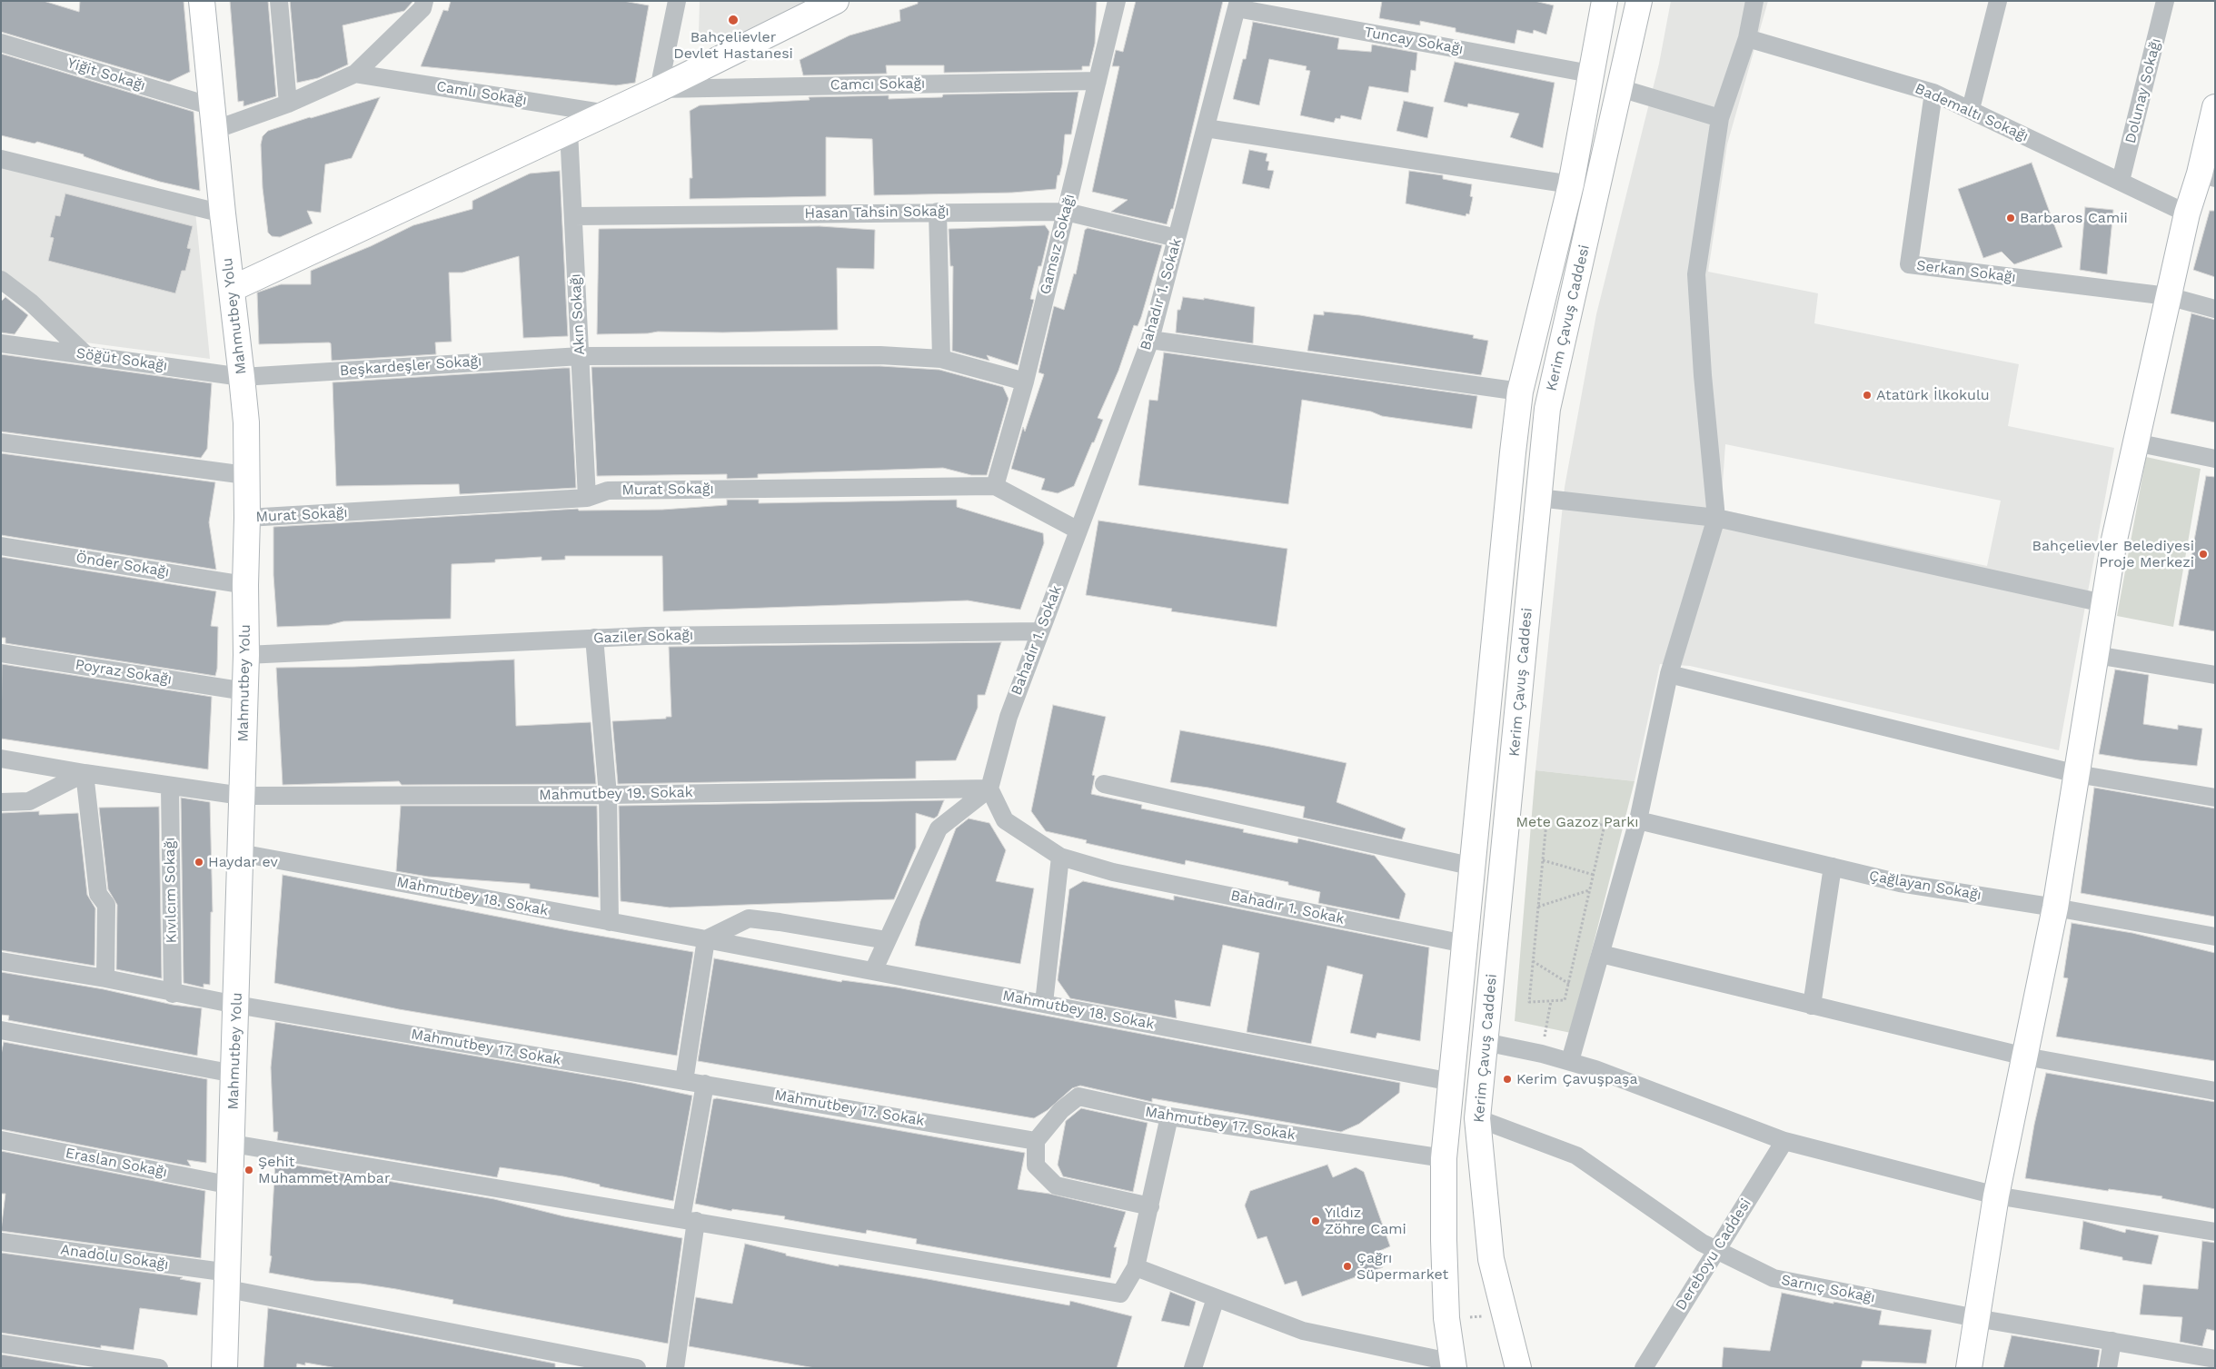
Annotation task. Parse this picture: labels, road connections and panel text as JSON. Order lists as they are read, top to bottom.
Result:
{
  "streets": {
    "main road": ["Mahmutbey Yolu", "Kerim Çavuş Caddesi"],
    "street": [
      "Tuncay Sokağı",
      "Yiğit Sokağı",
      "Camcı Sokağı",
      "Dolunay Sokağı",
      "Camlı Sokağı",
      "Bademaltı Sokağı",
      "Hasan Tahsin Sokağı",
      "Gamsız Sokağı",
      "Serkan Sokağı",
      "Bahadır 1. Sokak",
      "Akın Sokağı",
      "Söğüt Sokağı",
      "Beşkardeşler Sokağı",
      "Murat Sokağı",
      "Önder Sokağı",
      "Gaziler Sokağı",
      "Poyraz Sokağı",
      "Mahmutbey 19. Sokak",
      "Çağlayan Sokağı",
      "Kıvılcım Sokağı",
      "Mahmutbey 18. Sokak",
      "Mahmutbey 17. Sokak",
      "Eraslan Sokağı",
      "Dereboyu Caddesi",
      "Anadolu Sokağı",
      "Sarnıç Sokağı"
    ]
  },
  "crossings": [
    ["Tuncay Sokağı", "Bahadır 1. Sokak"],
    ["Tuncay Sokağı", "Kerim Çavuş Caddesi"],
    ["Yiğit Sokağı", "Mahmutbey Yolu"],
    ["Camcı Sokağı", "Gamsız Sokağı"],
    ["Dolunay Sokağı", "Bademaltı Sokağı"],
    ["Bademaltı Sokağı", "Serkan Sokağı"],
    ["Hasan Tahsin Sokağı", "Gamsız Sokağı"],
    ["Hasan Tahsin Sokağı", "Bahadır 1. Sokak"],
    ["Hasan Tahsin Sokağı", "Akın Sokağı"],
    ["Gamsız Sokağı", "Beşkardeşler Sokağı"],
    ["Gamsız Sokağı", "Murat Sokağı"],
    ["Bahadır 1. Sokak", "Kerim Çavuş Caddesi"],
    ["Bahadır 1. Sokak", "Murat Sokağı"],
    ["Bahadır 1. Sokak", "Gaziler Sokağı"],
    ["Bahadır 1. Sokak", "Mahmutbey 19. Sokak"],
    ["Akın Sokağı", "Beşkardeşler Sokağı"],
    ["Akın Sokağı", "Murat Sokağı"],
    ["Mahmutbey Yolu", "Söğüt Sokağı"],
    ["Mahmutbey Yolu", "Beşkardeşler Sokağı"],
    ["Mahmutbey Yolu", "Murat Sokağı"],
    ["Mahmutbey Yolu", "Önder Sokağı"],
    ["Mahmutbey Yolu", "Gaziler Sokağı"],
    ["Mahmutbey Yolu", "Poyraz Sokağı"],
    ["Mahmutbey Yolu", "Mahmutbey 19. Sokak"],
    ["Mahmutbey Yolu", "Mahmutbey 18. Sokak"],
    ["Mahmutbey Yolu", "Mahmutbey 17. Sokak"],
    ["Mahmutbey Yolu", "Eraslan Sokağı"],
    ["Mahmutbey Yolu", "Anadolu Sokağı"],
    ["Kerim Çavuş Caddesi", "Mahmutbey 18. Sokak"],
    ["Kerim Çavuş Caddesi", "Mahmutbey 17. Sokak"],
    ["Kerim Çavuş Caddesi", "Sarnıç Sokağı"],
    ["Söğüt Sokağı", "Beşkardeşler Sokağı"],
    ["Mahmutbey 19. Sokak", "Kıvılcım Sokağı"],
    ["Kıvılcım Sokağı", "Mahmutbey 17. Sokak"],
    ["Dereboyu Caddesi", "Sarnıç Sokağı"]
  ],
  "parks": ["Mete Gazoz Parkı"],
  "places": [
    "Bahçelievler Devlet Hastanesi",
    "Barbaros Camii",
    "Atatürk İlkokulu",
    "Bahçelievler Belediyesi Proje Merkezi",
    "Haydar ev",
    "Kerim Çavuşpaşa",
    "Şehit Muhammet Ambar",
    "Yıldız Zöhre Cami",
    "Çağrı Süpermarket"
  ]
}
